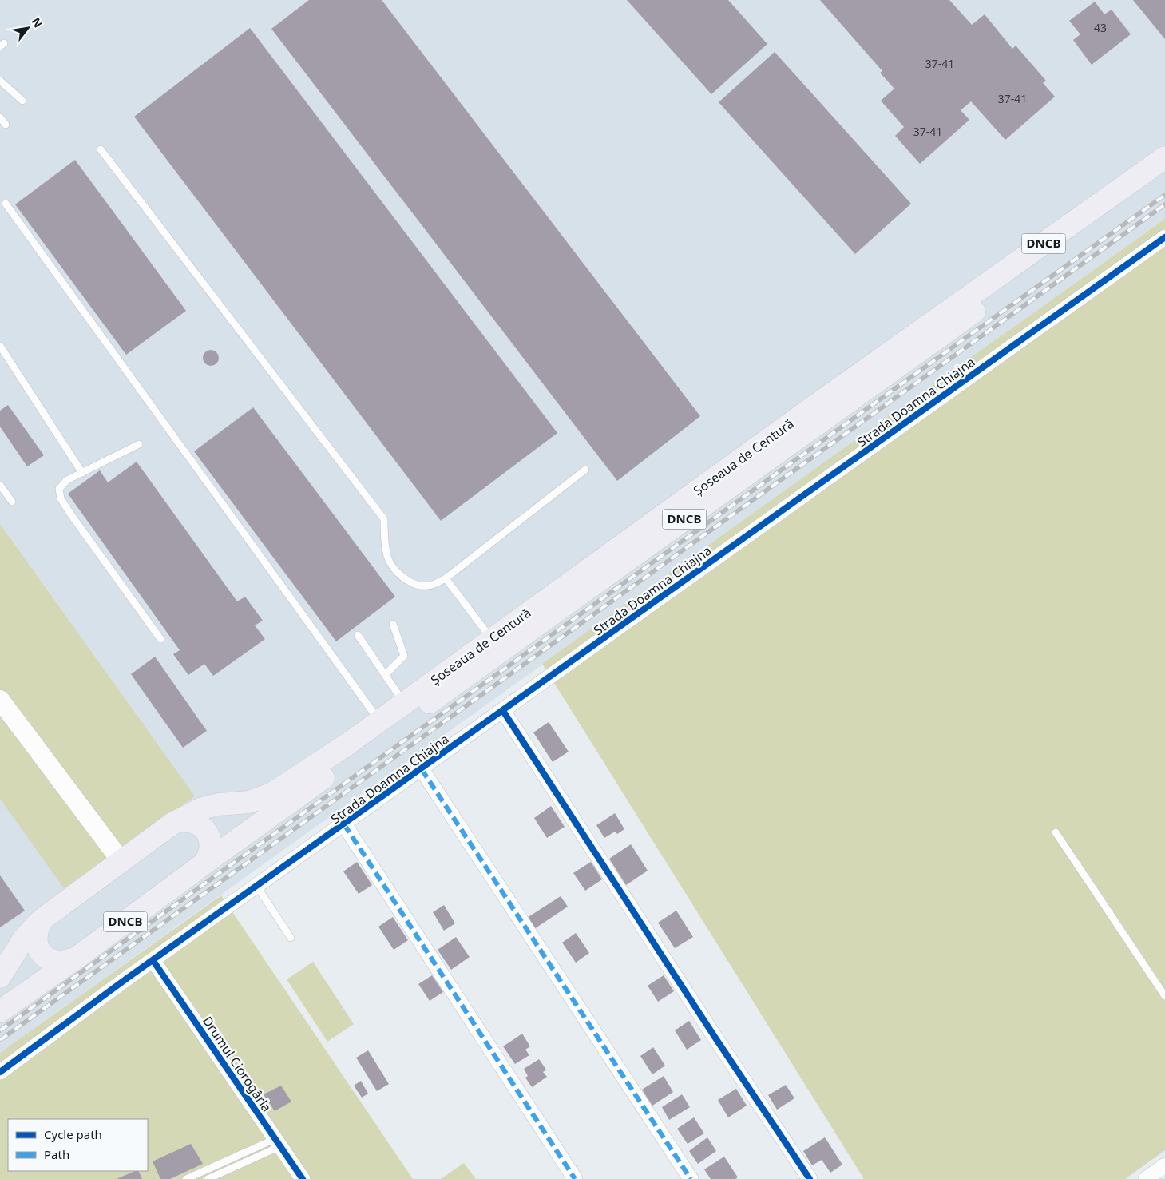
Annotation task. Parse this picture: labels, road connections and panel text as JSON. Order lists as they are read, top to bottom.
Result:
{
  "streets": {
    "main road": ["DNCB", "Șoseaua de Centură"],
    "street": ["Strada Doamna Chiajna", "Drumul Ciorogârla"]
  },
  "crossings": [
    ["DNCB", "Șoseaua de Centură"],
    ["Strada Doamna Chiajna", "Drumul Ciorogârla"]
  ],
  "house_numbers": [
    "43",
    "37-41",
    "37-41",
    "37-41"
  ],
  "legend": ["Cycle path", "Path"],
  "north": "top right"
}
